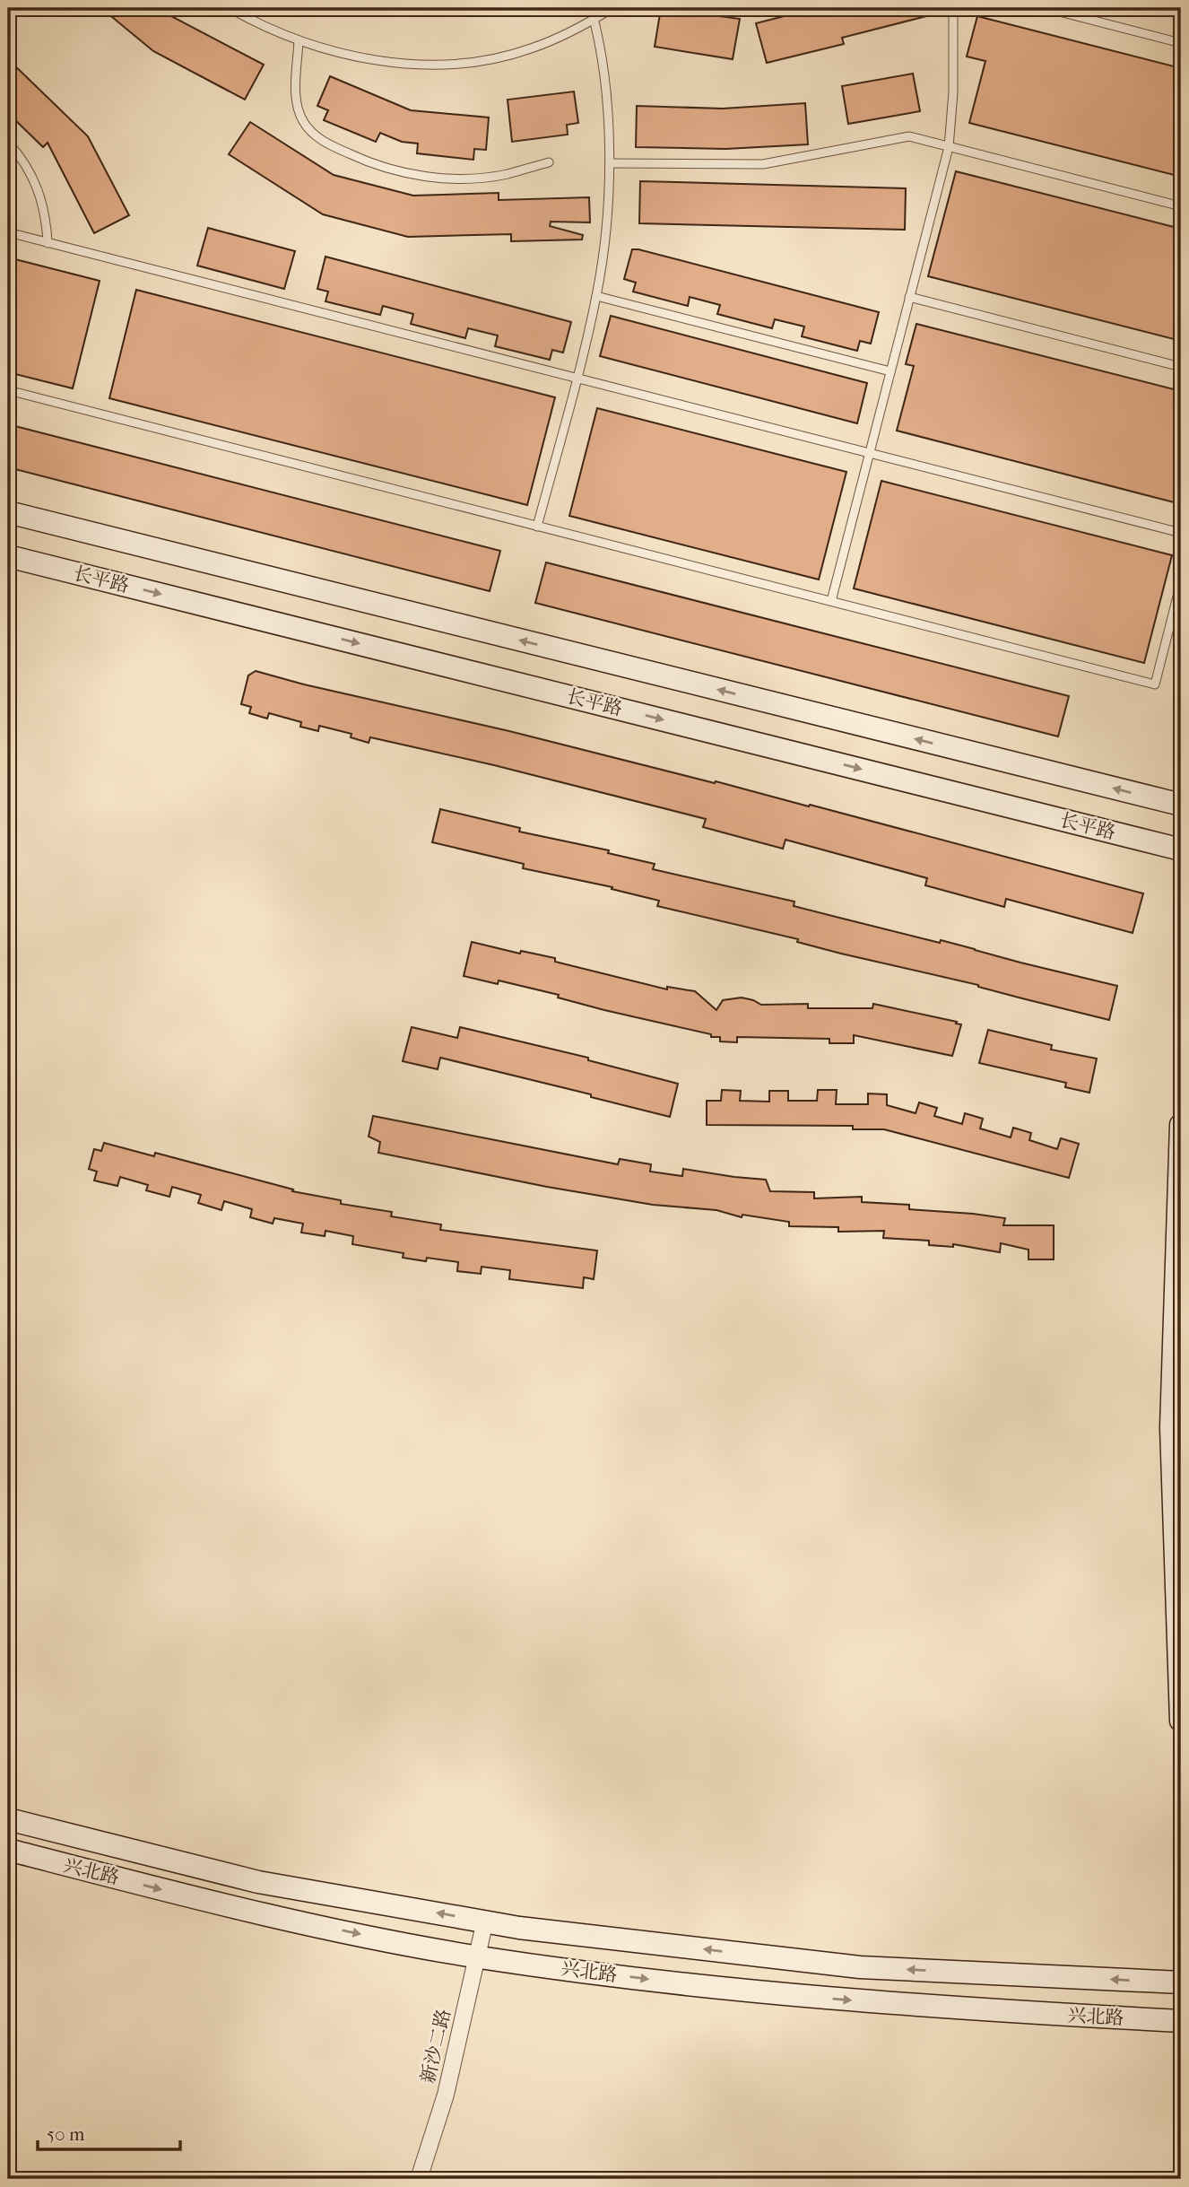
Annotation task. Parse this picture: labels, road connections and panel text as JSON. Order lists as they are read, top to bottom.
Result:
{
  "streets": {
    "street": ["长平路", "兴北路", "新沙二路"]
  },
  "crossings": [
    ["兴北路", "新沙二路"]
  ],
  "scale_bar": "50 m"
}
